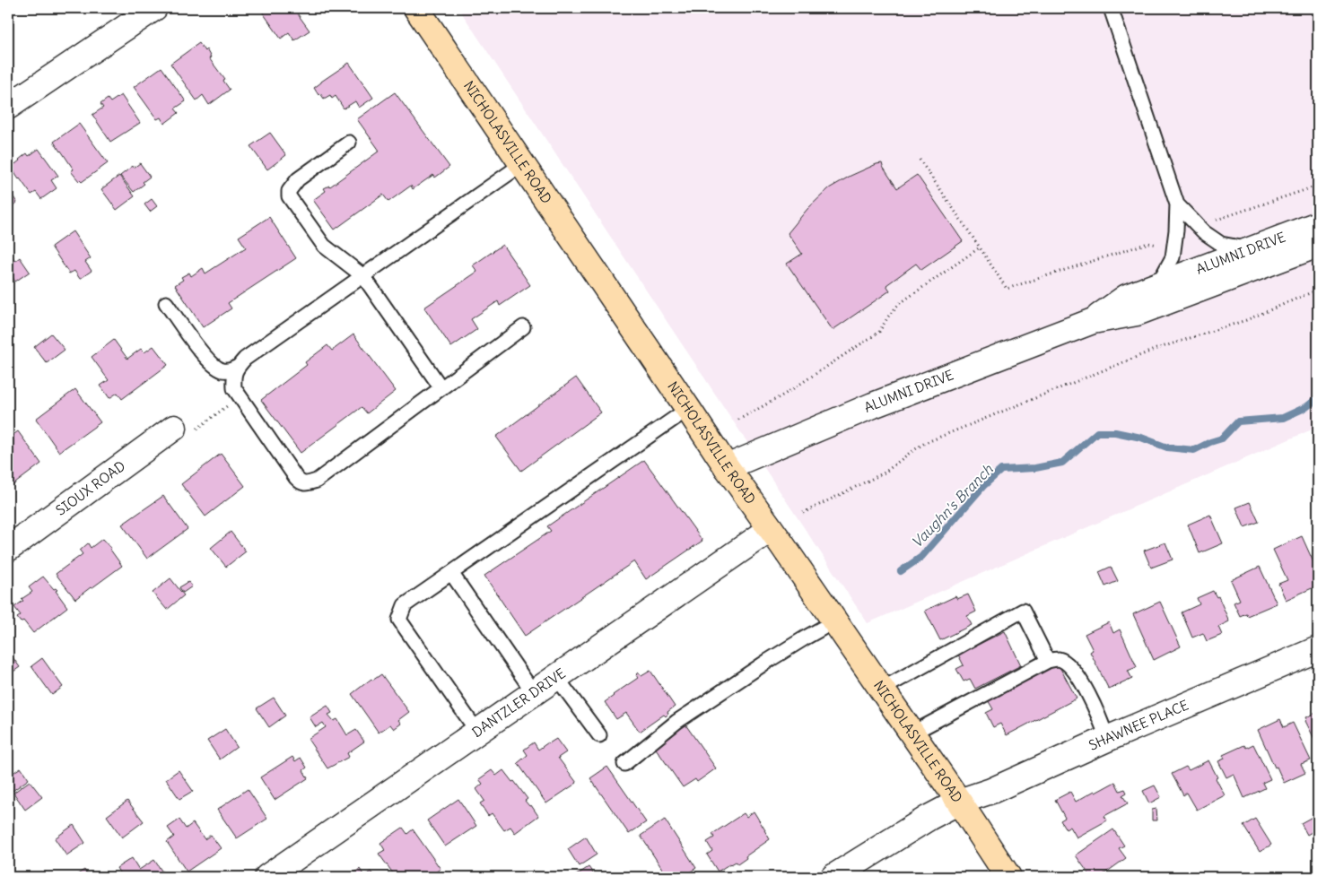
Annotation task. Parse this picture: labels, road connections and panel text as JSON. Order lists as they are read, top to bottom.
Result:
{
  "streets": {
    "main road": ["NICHOLASVILLE ROAD"],
    "street": [
      "ALUMNI DRIVE",
      "SIOUX ROAD",
      "DANTZLER DRIVE",
      "SHAWNEE PLACE"
    ]
  },
  "crossings": [
    ["NICHOLASVILLE ROAD", "ALUMNI DRIVE"],
    ["NICHOLASVILLE ROAD", "DANTZLER DRIVE"],
    ["NICHOLASVILLE ROAD", "SHAWNEE PLACE"]
  ],
  "water": ["Vaughn's Branch"]
}
